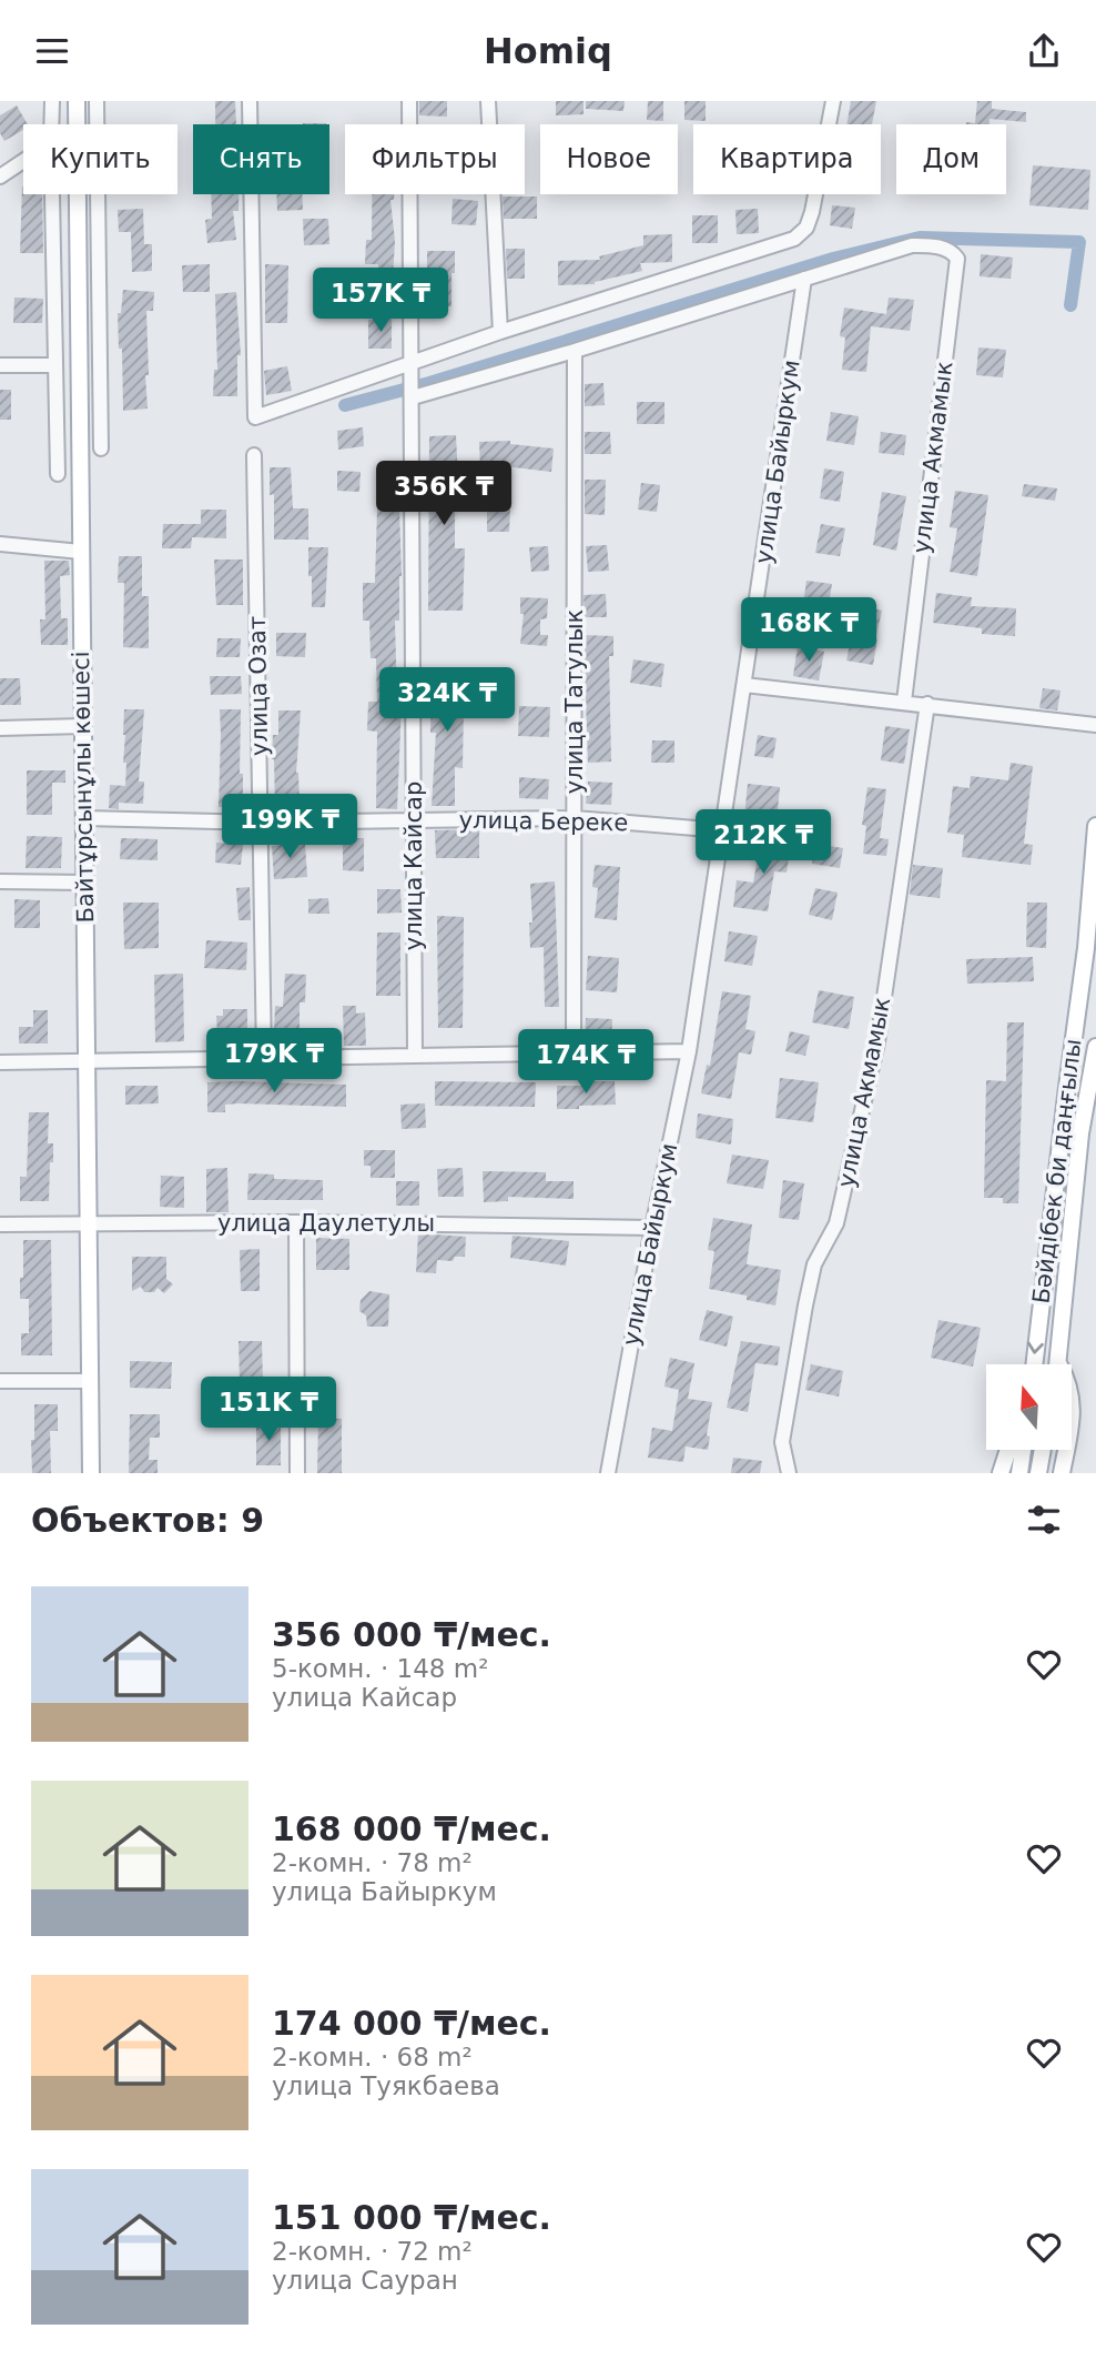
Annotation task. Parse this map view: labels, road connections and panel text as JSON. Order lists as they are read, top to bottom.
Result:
{
  "streets": {
    "main road": ["Байтұрсынұлы көшесі", "Бәйдібек би даңғылы"],
    "street": [
      "улица Акмамык",
      "улица Байыркум",
      "улица Озат",
      "улица Татулык",
      "улица Береке",
      "улица Кайсар",
      "улица Даулетулы"
    ]
  },
  "crossings": [
    ["улица Акмамык", "улица Байыркум"],
    ["улица Байыркум", "улица Береке"],
    ["улица Байыркум", "улица Даулетулы"],
    ["улица Озат", "улица Береке"],
    ["улица Татулык", "улица Береке"],
    ["Байтұрсынұлы көшесі", "улица Береке"],
    ["Байтұрсынұлы көшесі", "улица Даулетулы"],
    ["улица Береке", "улица Кайсар"]
  ],
  "north": "top",
  "page": {
    "header": "Homiq",
    "chip": [
      "Купить",
      "Снять",
      "Фильтры",
      "Новое",
      "Квартира",
      "Дом"
    ],
    "price": [
      "157K ₸",
      "356K ₸",
      "168K ₸",
      "324K ₸",
      "199K ₸",
      "212K ₸",
      "179K ₸",
      "174K ₸",
      "151K ₸"
    ],
    "heading": "Объектов: 9",
    "list": [
      {
        "name": "356 000 ₸/мес.",
        "note": "5-комн. · 148 m² · улица Кайсар"
      },
      {
        "name": "168 000 ₸/мес.",
        "note": "2-комн. · 78 m² · улица Байыркум"
      },
      {
        "name": "174 000 ₸/мес.",
        "note": "2-комн. · 68 m² · улица Туякбаева"
      },
      {
        "name": "151 000 ₸/мес.",
        "note": "2-комн. · 72 m² · улица Сауран"
      }
    ]
  }
}
